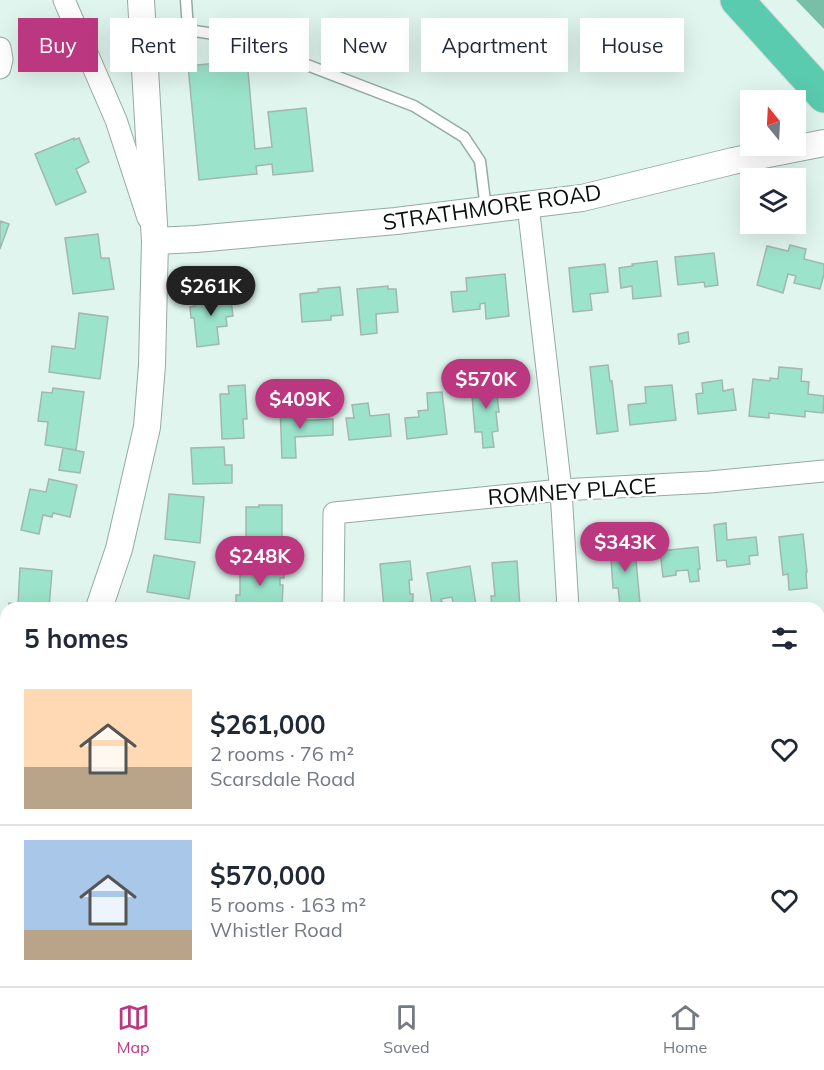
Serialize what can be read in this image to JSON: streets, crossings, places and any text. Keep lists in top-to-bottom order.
{
  "streets": {
    "street": ["STRATHMORE ROAD", "ROMNEY PLACE"]
  },
  "north": "top",
  "page": {
    "chip": [
      "Buy",
      "Rent",
      "Filters",
      "New",
      "Apartment",
      "House"
    ],
    "price": [
      "$261K",
      "$570K",
      "$409K",
      "$343K",
      "$248K"
    ],
    "heading": "5 homes",
    "list": [
      {
        "name": "$261,000",
        "note": "2 rooms · 76 m² · Scarsdale Road"
      },
      {
        "name": "$570,000",
        "note": "5 rooms · 163 m² · Whistler Road"
      }
    ],
    "tabs": ["Map", "Saved", "Home"]
  }
}
